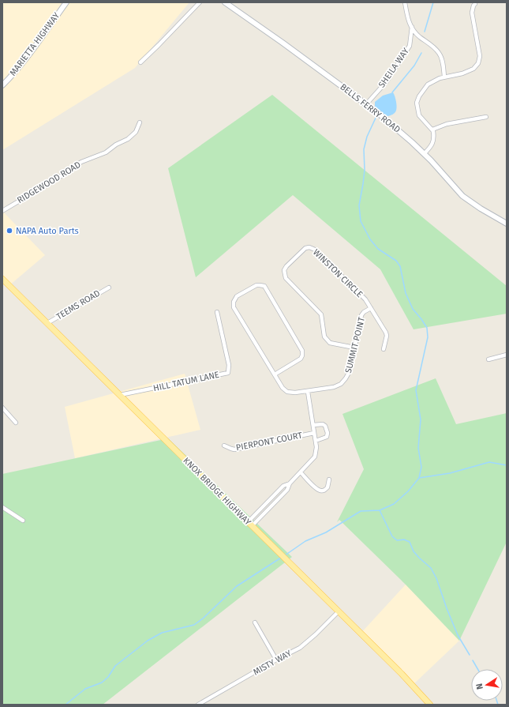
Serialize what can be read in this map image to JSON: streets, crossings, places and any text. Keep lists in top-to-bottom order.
{
  "streets": {
    "main road": ["MARIETTA HIGHWAY", "BELLS FERRY ROAD", "KNOX BRIDGE HIGHWAY"],
    "street": [
      "SHEILA WAY",
      "RIDGEWOOD ROAD",
      "WINSTON CIRCLE",
      "TEEMS ROAD",
      "SUMMIT POINT",
      "HILL TATUM LANE",
      "PIERPONT COURT",
      "MISTY WAY"
    ]
  },
  "crossings": [
    ["SHEILA WAY", "BELLS FERRY ROAD"],
    ["WINSTON CIRCLE", "SUMMIT POINT"],
    ["TEEMS ROAD", "KNOX BRIDGE HIGHWAY"],
    ["HILL TATUM LANE", "KNOX BRIDGE HIGHWAY"],
    ["KNOX BRIDGE HIGHWAY", "MISTY WAY"]
  ],
  "places": ["NAPA Auto Parts"],
  "north": "left"
}
